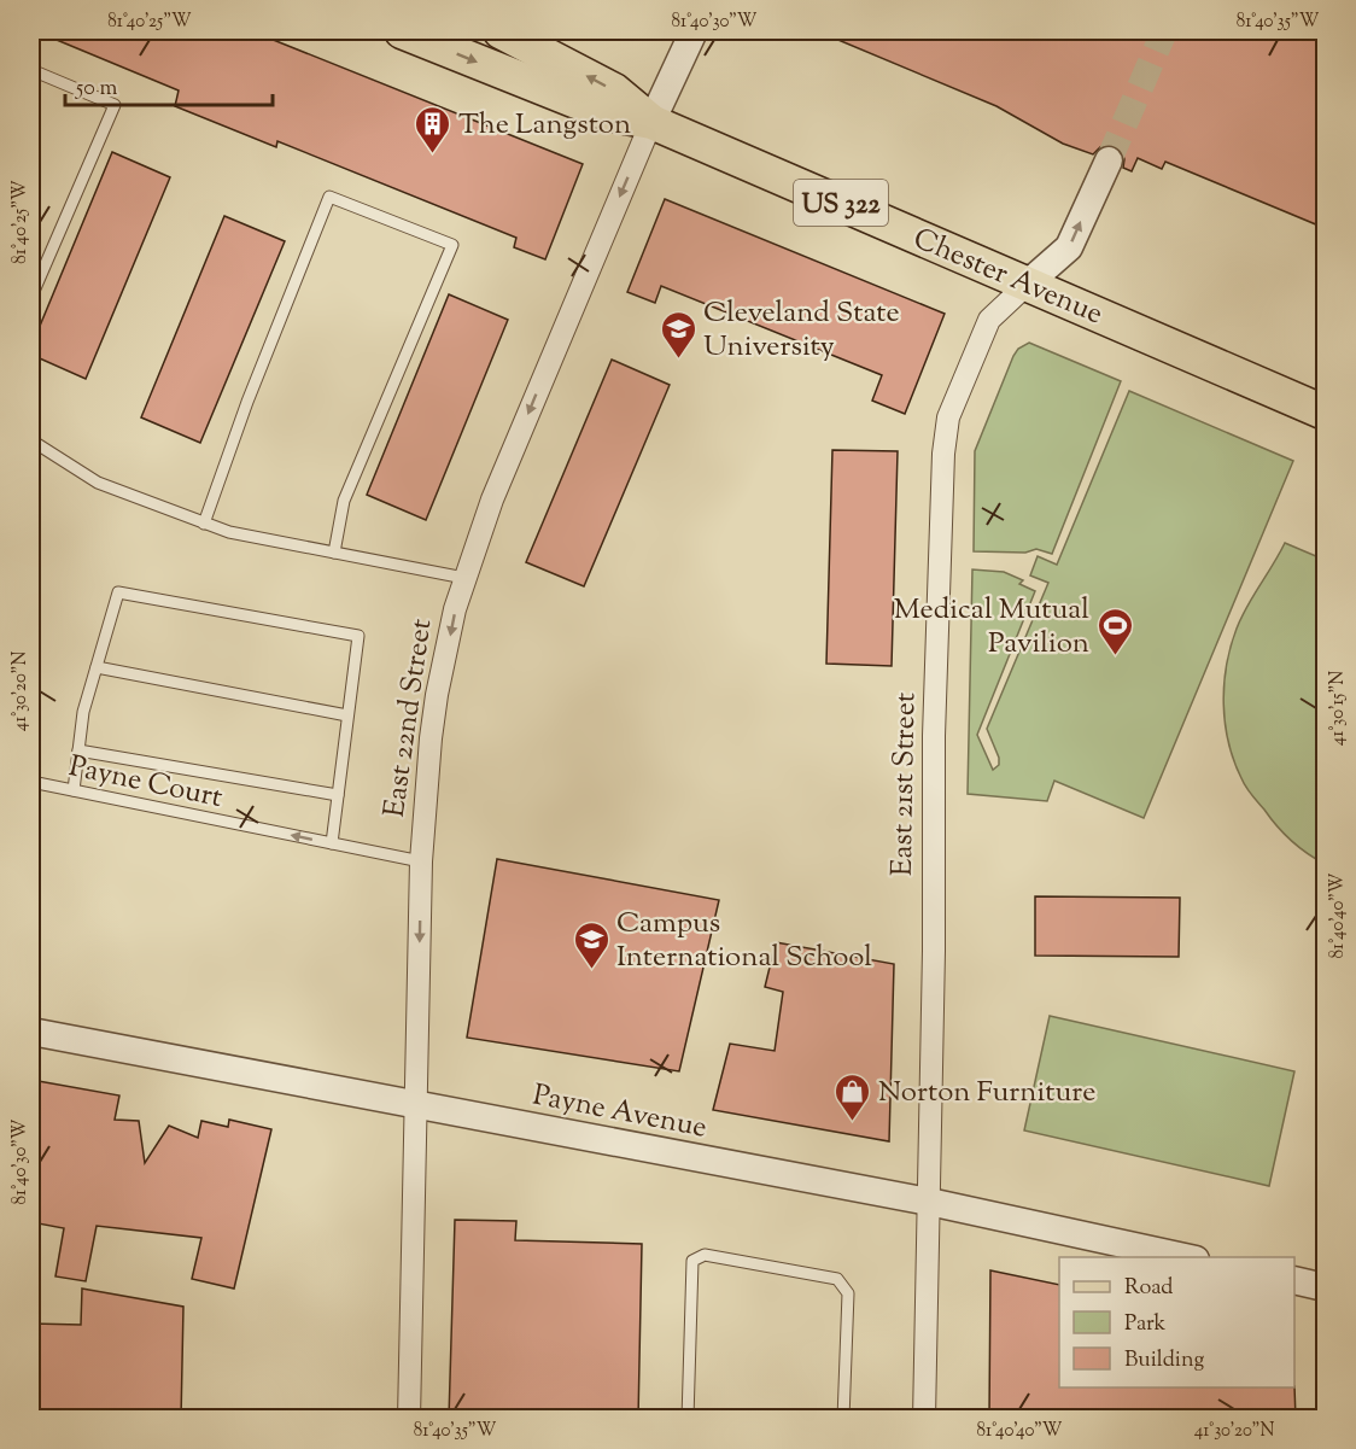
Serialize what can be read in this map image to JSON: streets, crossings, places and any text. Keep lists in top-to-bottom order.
{
  "streets": {
    "main road": ["US 322", "Chester Avenue"],
    "street": ["East 22nd Street", "East 21st Street", "Payne Avenue"],
    "lane": ["Payne Court"]
  },
  "crossings": [
    ["Chester Avenue", "East 22nd Street"],
    ["Chester Avenue", "East 21st Street"],
    ["East 22nd Street", "Payne Court"],
    ["East 22nd Street", "Payne Avenue"],
    ["East 21st Street", "Payne Avenue"]
  ],
  "one_way": ["East 22nd Street"],
  "places": {
    "building": ["The Langston"],
    "school or university": ["Cleveland State University", "Campus International School"],
    "sports": ["Medical Mutual Pavilion"],
    "shop": ["Norton Furniture"]
  },
  "legend": ["Road", "Park", "Building"],
  "scale_bar": "50 m",
  "coordinates": [
    "81°40'25\"W",
    "81°40'30\"W",
    "81°40'35\"W",
    "41°30'20\"N",
    "41°30'15\"N",
    "81°40'40\"W"
  ]
}
